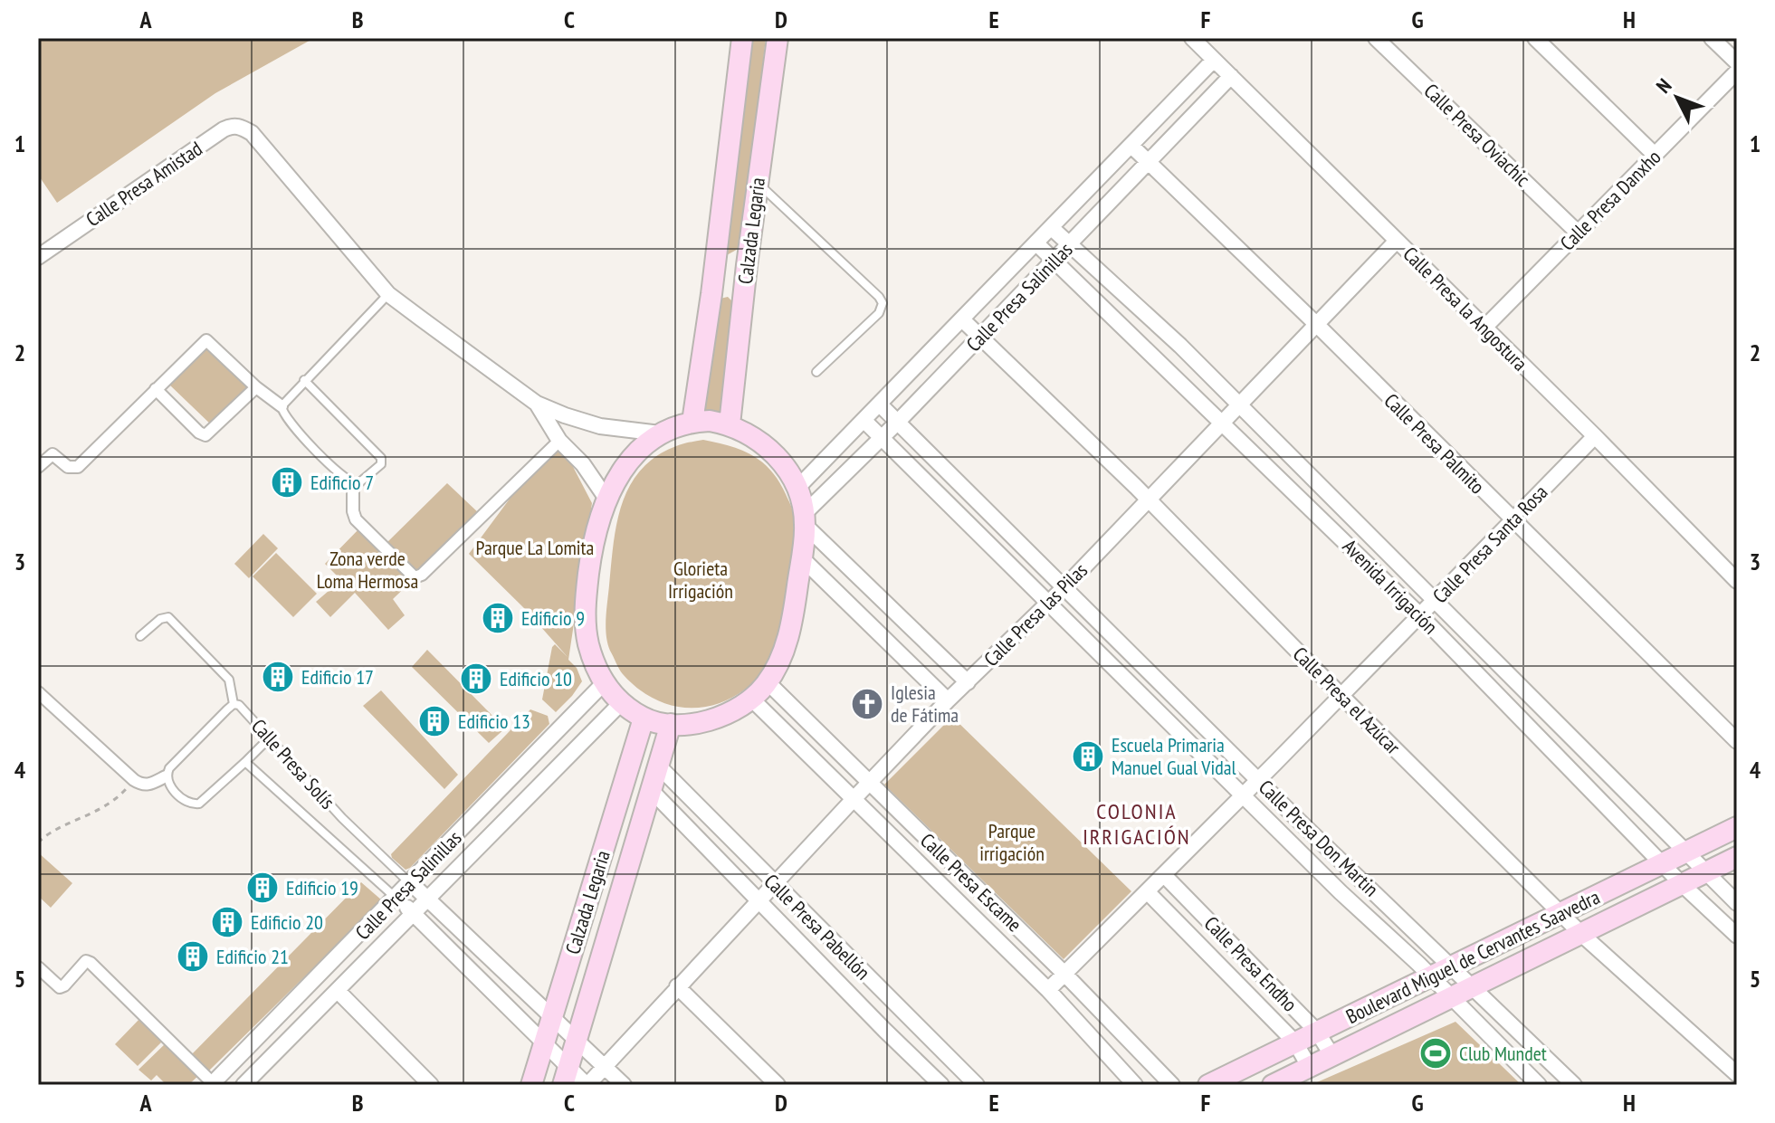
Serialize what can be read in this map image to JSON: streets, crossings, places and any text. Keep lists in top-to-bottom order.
{
  "streets": {
    "main road": ["Calzada Legaria", "Boulevard Miguel de Cervantes Saavedra"],
    "street": [
      "Calle Presa Oviachic",
      "Calle Presa Amistad",
      "Calle Presa Danxho",
      "Calle Presa Salinillas",
      "Calle Presa la Angostura",
      "Calle Presa Palmito",
      "Calle Presa Santa Rosa",
      "Avenida Irrigación",
      "Calle Presa las Pilas",
      "Calle Presa el Azúcar",
      "Calle Presa Solís",
      "Calle Presa Don Martin",
      "Calle Presa Escame",
      "Calle Presa Pabellón",
      "Calle Presa Endho"
    ]
  },
  "crossings": [
    ["Calle Presa Oviachic", "Calle Presa Danxho"],
    ["Calle Presa Danxho", "Calle Presa la Angostura"],
    ["Calzada Legaria", "Calle Presa Solís"],
    ["Calzada Legaria", "Calle Presa Pabellón"],
    ["Calle Presa Salinillas", "Calle Presa la Angostura"],
    ["Calle Presa Salinillas", "Calle Presa Palmito"],
    ["Calle Presa Salinillas", "Avenida Irrigación"],
    ["Calle Presa Salinillas", "Calle Presa el Azúcar"],
    ["Calle Presa Salinillas", "Calle Presa Solís"],
    ["Calle Presa Salinillas", "Calle Presa Don Martin"],
    ["Calle Presa la Angostura", "Calle Presa Santa Rosa"],
    ["Calle Presa la Angostura", "Calle Presa las Pilas"],
    ["Calle Presa Palmito", "Calle Presa Santa Rosa"],
    ["Calle Presa Palmito", "Calle Presa las Pilas"],
    ["Calle Presa Santa Rosa", "Avenida Irrigación"],
    ["Calle Presa Santa Rosa", "Calle Presa el Azúcar"],
    ["Calle Presa Santa Rosa", "Calle Presa Don Martin"],
    ["Calle Presa Santa Rosa", "Calle Presa Escame"],
    ["Calle Presa Santa Rosa", "Calle Presa Endho"],
    ["Avenida Irrigación", "Calle Presa las Pilas"],
    ["Avenida Irrigación", "Boulevard Miguel de Cervantes Saavedra"],
    ["Calle Presa las Pilas", "Calle Presa el Azúcar"],
    ["Calle Presa las Pilas", "Calle Presa Solís"],
    ["Calle Presa las Pilas", "Calle Presa Don Martin"],
    ["Calle Presa las Pilas", "Calle Presa Escame"],
    ["Calle Presa las Pilas", "Calle Presa Pabellón"],
    ["Calle Presa el Azúcar", "Boulevard Miguel de Cervantes Saavedra"],
    ["Calle Presa Don Martin", "Boulevard Miguel de Cervantes Saavedra"],
    ["Boulevard Miguel de Cervantes Saavedra", "Calle Presa Endho"]
  ],
  "districts": ["COLONIA IRRIGACIÓN"],
  "parks": [
    "Parque La Lomita",
    "Zona verde Loma Hermosa",
    "Glorieta Irrigación",
    "Parque irrigación"
  ],
  "places": {
    "building": [
      "Edificio 7",
      "Edificio 9",
      "Edificio 17",
      "Edificio 10",
      "Edificio 13",
      "Escuela Primaria Manuel Gual Vidal",
      "Edificio 19",
      "Edificio 20",
      "Edificio 21"
    ],
    "church": ["Iglesia de Fátima"],
    "sports": ["Club Mundet"]
  },
  "north": "top left",
  "grid": {
    "columns": [
      "A",
      "B",
      "C",
      "D",
      "E",
      "F",
      "G",
      "H"
    ],
    "rows": [
      "1",
      "2",
      "3",
      "4",
      "5"
    ]
  }
}
